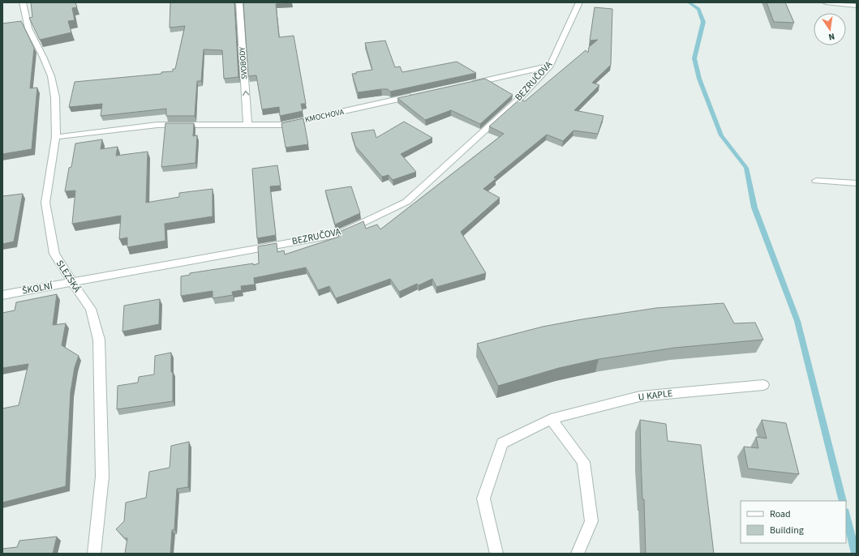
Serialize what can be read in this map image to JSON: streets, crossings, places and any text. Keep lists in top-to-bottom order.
{
  "streets": {
    "street": [
      "SVOBODY",
      "BEZRUČOVA",
      "KMOCHOVA",
      "SLEZSKÁ",
      "ŠKOLNÍ",
      "U KAPLE"
    ]
  },
  "crossings": [
    ["SVOBODY", "KMOCHOVA"],
    ["BEZRUČOVA", "SLEZSKÁ"],
    ["BEZRUČOVA", "ŠKOLNÍ"],
    ["KMOCHOVA", "SLEZSKÁ"],
    ["SLEZSKÁ", "ŠKOLNÍ"]
  ],
  "one_way": ["SVOBODY"],
  "legend": ["Road", "Building"],
  "north": "bottom"
}
